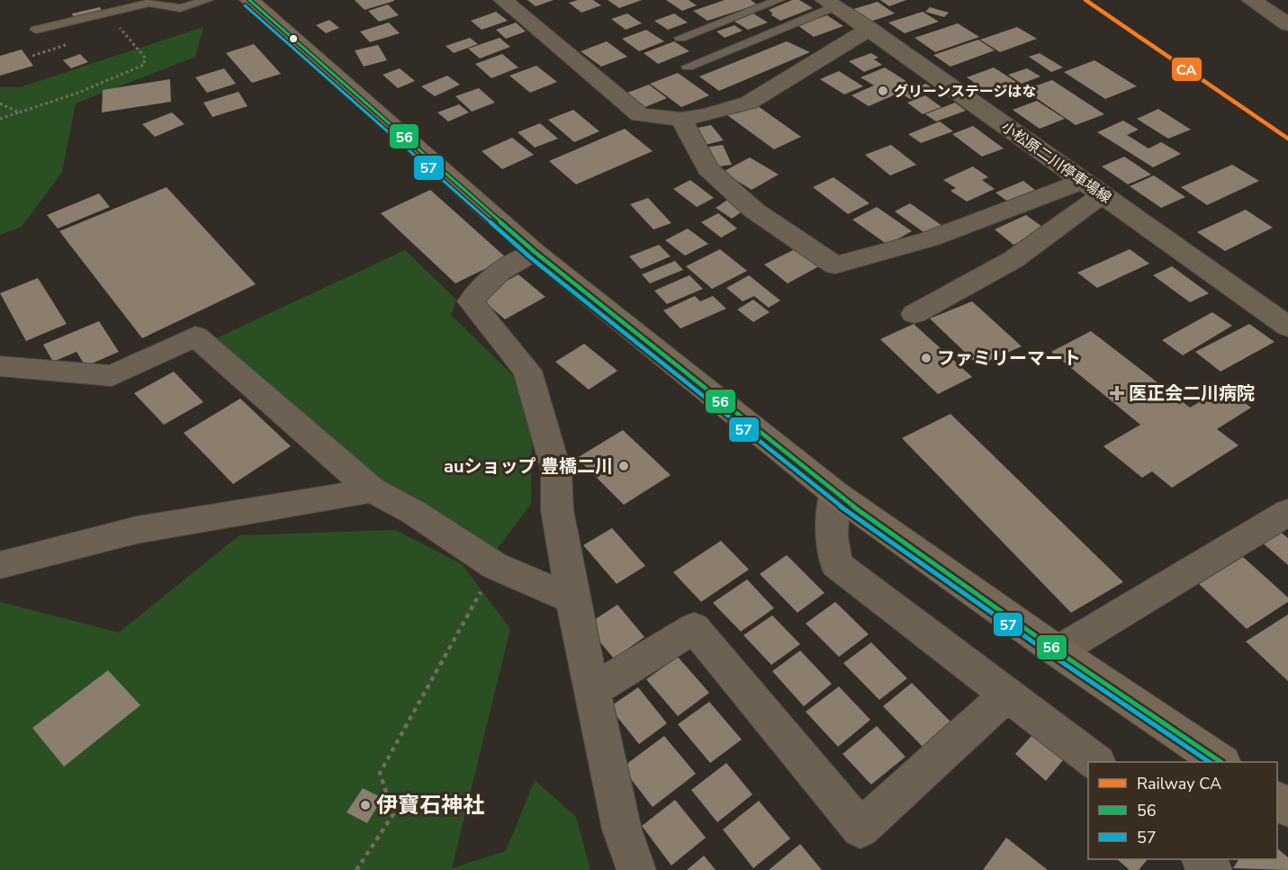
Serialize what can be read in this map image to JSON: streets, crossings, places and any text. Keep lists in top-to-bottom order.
{
  "streets": {
    "main road": ["小松原二川停車場線"]
  },
  "places": {
    "other": [
      "グリーンステージはな",
      "ファミリーマート",
      "auショップ 豊橋二川",
      "伊寶石神社"
    ],
    "health": ["医正会二川病院"]
  },
  "lines": ["rail line CA", "transit line 56", "transit line 57"],
  "legend": ["Railway CA", "56", "57"]
}
